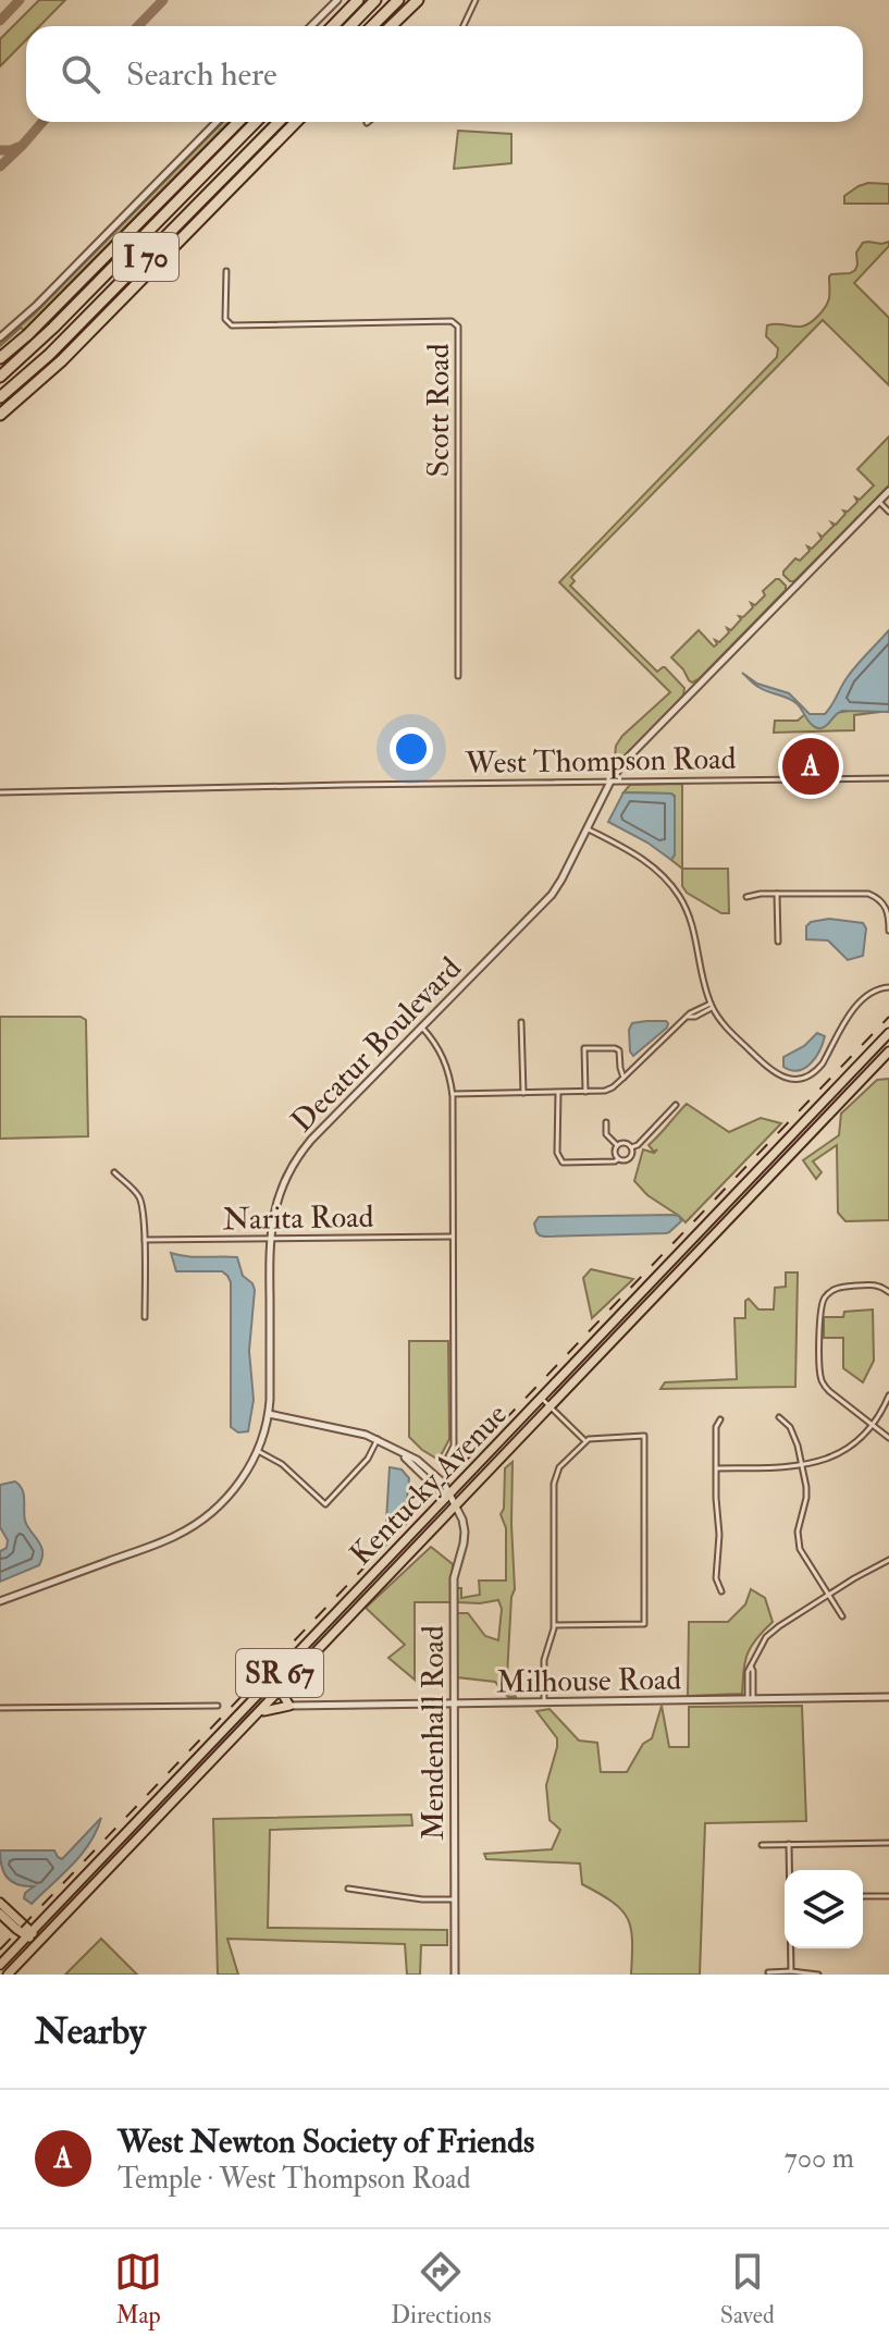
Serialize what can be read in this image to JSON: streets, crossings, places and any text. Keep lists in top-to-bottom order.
{
  "streets": {
    "highway": ["I 70"],
    "main road": ["Kentucky Avenue", "SR 67"],
    "street": [
      "Scott Road",
      "West Thompson Road",
      "Decatur Boulevard",
      "Narita Road",
      "Milhouse Road",
      "Mendenhall Road"
    ]
  },
  "crossings": [
    ["West Thompson Road", "Decatur Boulevard"],
    ["Decatur Boulevard", "Narita Road"],
    ["Kentucky Avenue", "Mendenhall Road"],
    ["Milhouse Road", "Mendenhall Road"]
  ],
  "page": {
    "search": "Search here",
    "pins": "A",
    "heading": "Nearby",
    "list": [
      {
        "mark": "A",
        "name": "West Newton Society of Friends",
        "note": "Temple · West Thompson Road",
        "value": "700 m"
      }
    ],
    "nav": ["Map", "Directions", "Saved"]
  }
}
